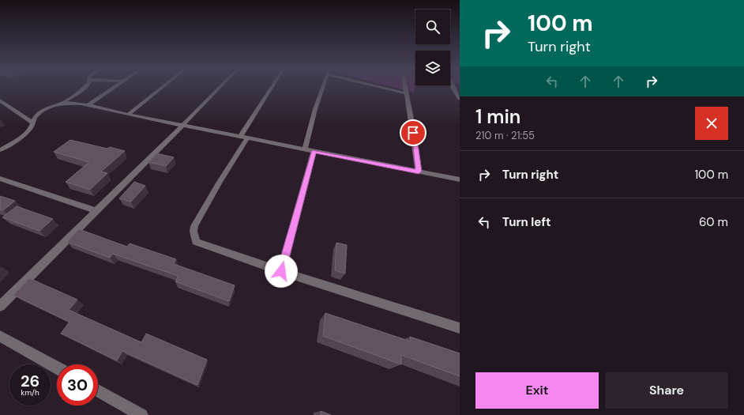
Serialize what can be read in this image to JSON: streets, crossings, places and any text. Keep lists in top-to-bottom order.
{
  "page": {
    "turn": ["100 m", "Turn right"],
    "heading": ["1 min", "210 m · 21:55"],
    "list": [
      {
        "name": "Turn right",
        "value": "100 m"
      },
      {
        "name": "Turn left",
        "value": "60 m"
      }
    ],
    "speed": "26 km/h",
    "limit": "30",
    "buttons": ["Exit", "Share"]
  }
}
